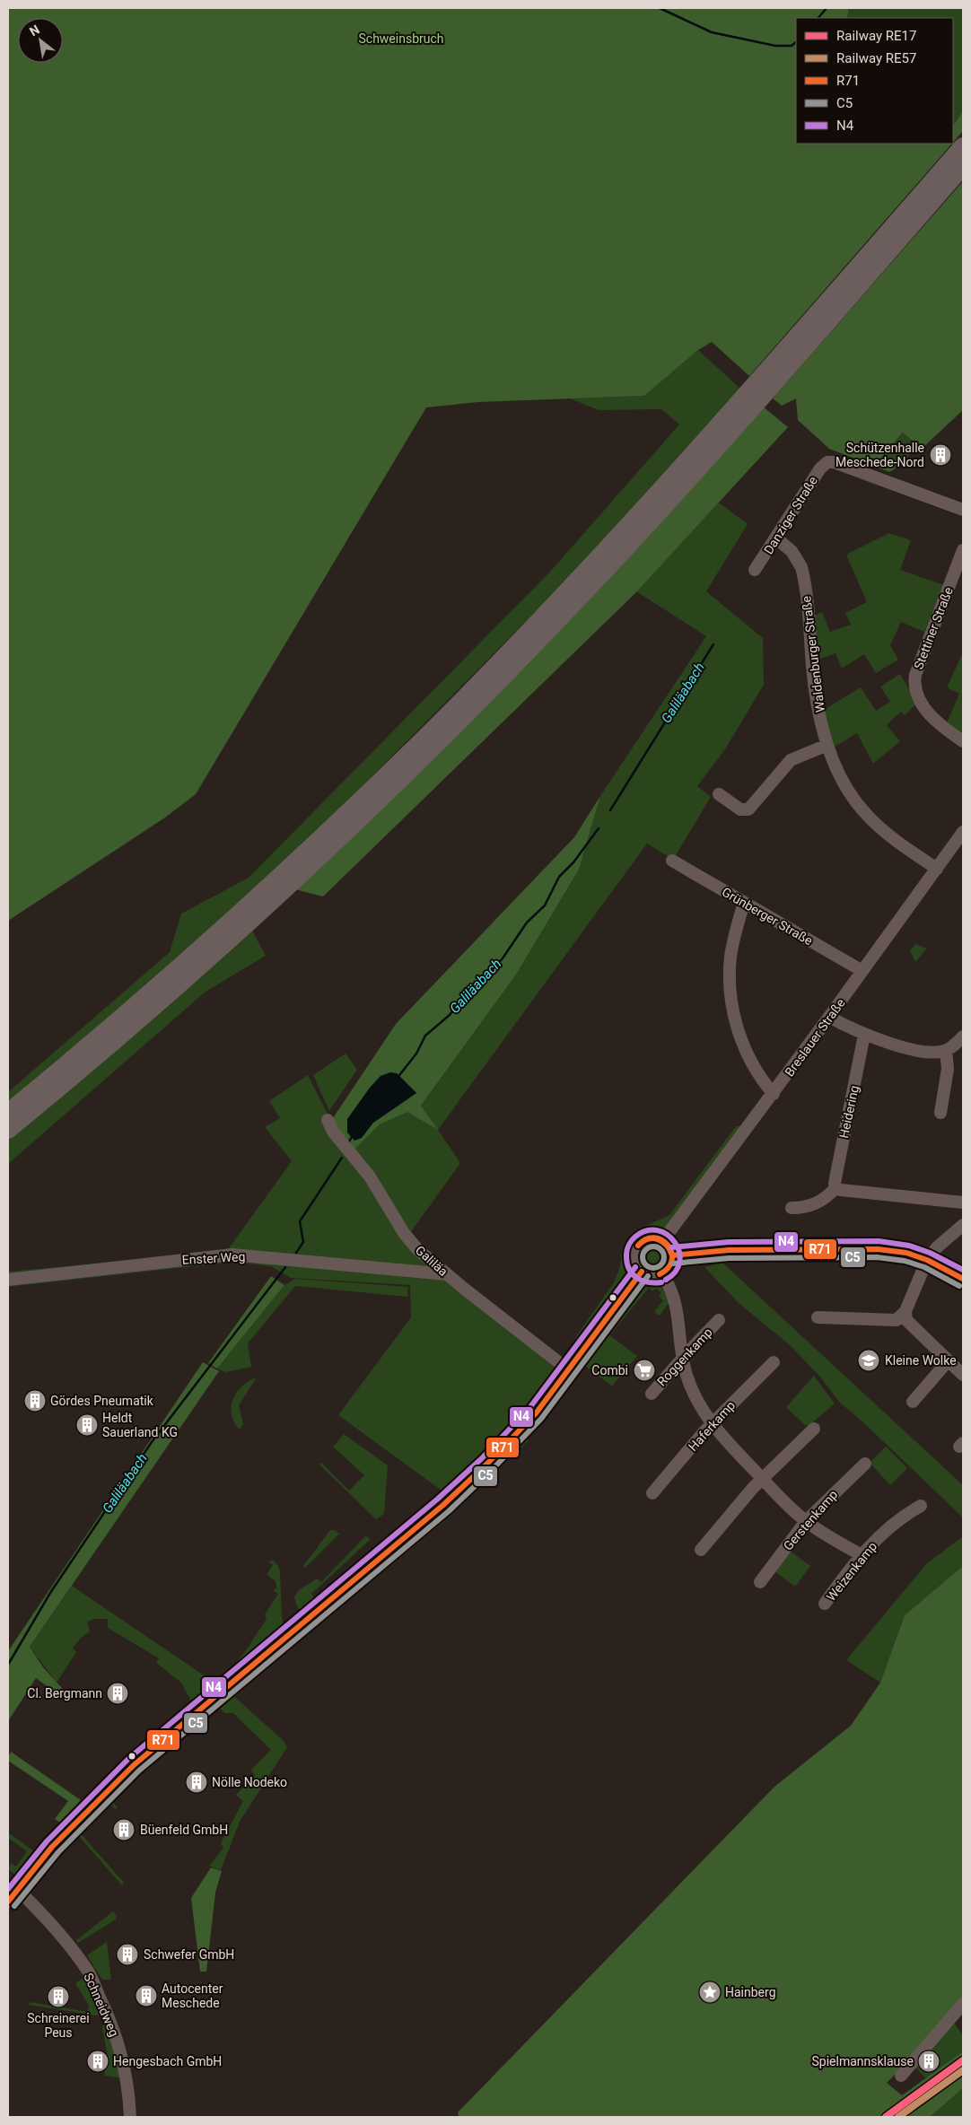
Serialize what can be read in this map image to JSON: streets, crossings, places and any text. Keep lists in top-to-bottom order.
{
  "streets": {
    "street": [
      "Danziger Straße",
      "Stettiner Straße",
      "Waldenburger Straße",
      "Grünberger Straße",
      "Breslauer Straße",
      "Heidering",
      "Enster Weg",
      "Galiläa",
      "Roggenkamp",
      "Haferkamp",
      "Gerstenkamp",
      "Weizenkamp",
      "Schneidweg"
    ]
  },
  "crossings": [
    ["Danziger Straße", "Waldenburger Straße"],
    ["Waldenburger Straße", "Breslauer Straße"],
    ["Grünberger Straße", "Breslauer Straße"],
    ["Enster Weg", "Galiläa"]
  ],
  "water": ["Galiläabach"],
  "parks": ["Schweinsbruch"],
  "places": {
    "building": [
      "Schützenhalle Meschede-Nord",
      "Gördes Pneumatik",
      "Heldt Sauerland KG",
      "Cl. Bergmann",
      "Nölle Nodeko",
      "Büenfeld GmbH",
      "Schwefer GmbH",
      "Autocenter Meschede",
      "Schreinerei Peus",
      "Hengesbach GmbH",
      "Spielmannsklause"
    ],
    "school or university": ["Kleine Wolke"],
    "supermarket": ["Combi"],
    "place": ["Hainberg"]
  },
  "lines": [
    "transit line N4",
    "transit line R71",
    "transit line C5",
    "rail line RE17",
    "rail line RE57"
  ],
  "legend": [
    "Railway RE17",
    "Railway RE57",
    "R71",
    "C5",
    "N4"
  ],
  "north": "top left"
}
